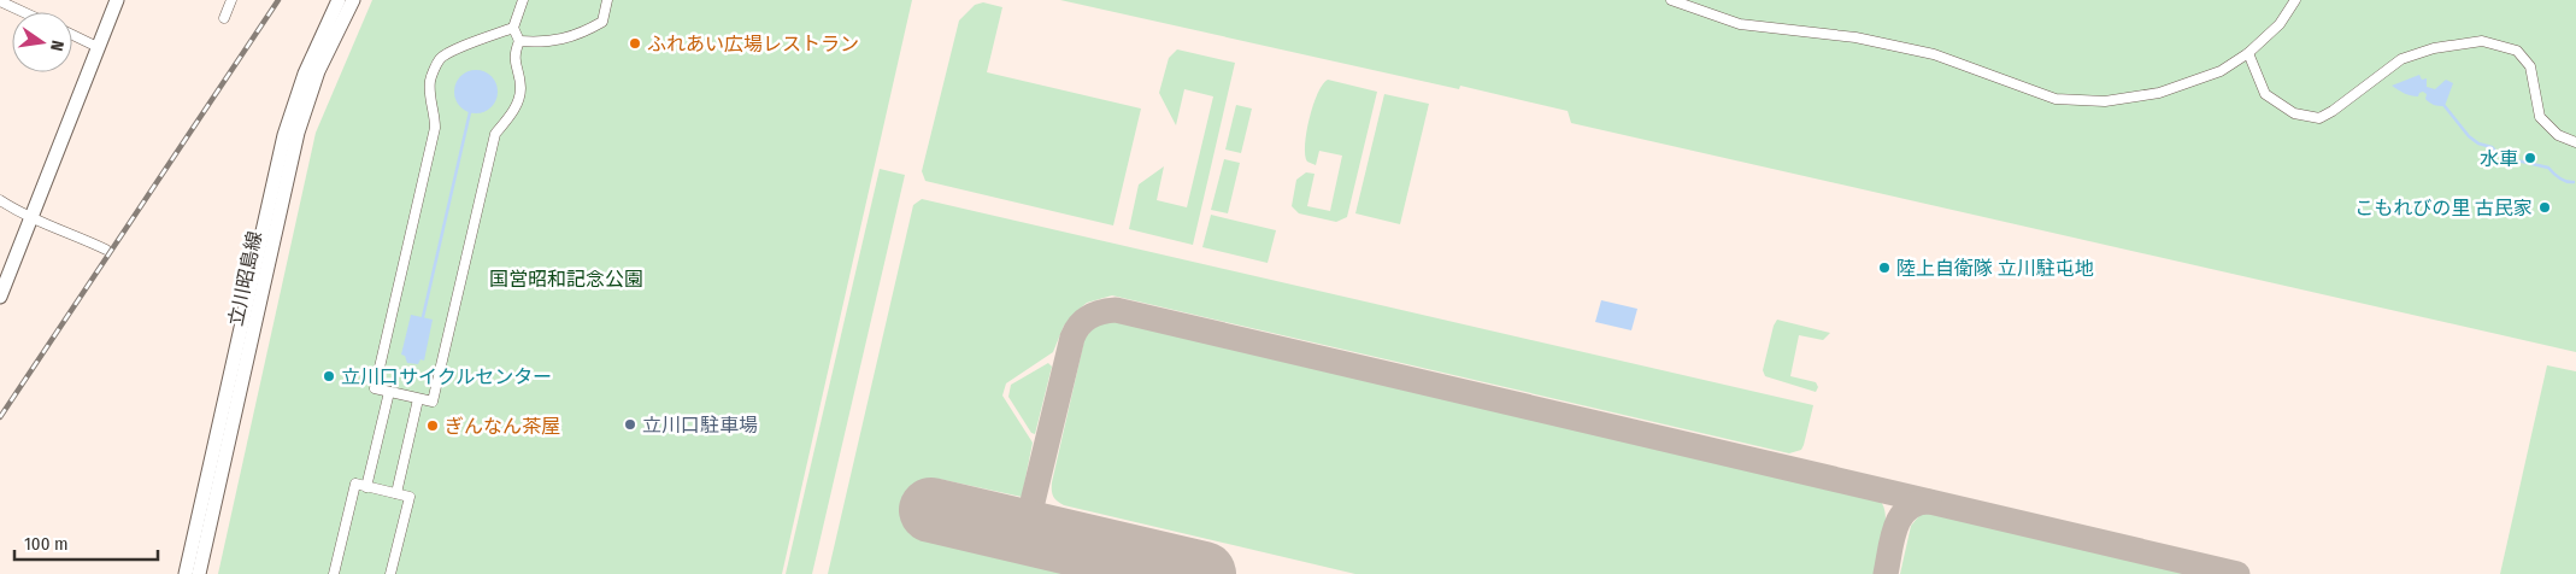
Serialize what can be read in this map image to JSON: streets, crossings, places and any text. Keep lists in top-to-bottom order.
{
  "streets": {
    "main road": ["立川昭島線"]
  },
  "parks": ["国営昭和記念公園"],
  "places": [
    "ふれあい広場レストラン",
    "水車",
    "こもれびの里 古民家",
    "陸上自衛隊 立川駐屯地",
    "立川口サイクルセンター",
    "立川口駐車場",
    "ぎんなん茶屋"
  ],
  "scale_bar": "100 m",
  "north": "right"
}
